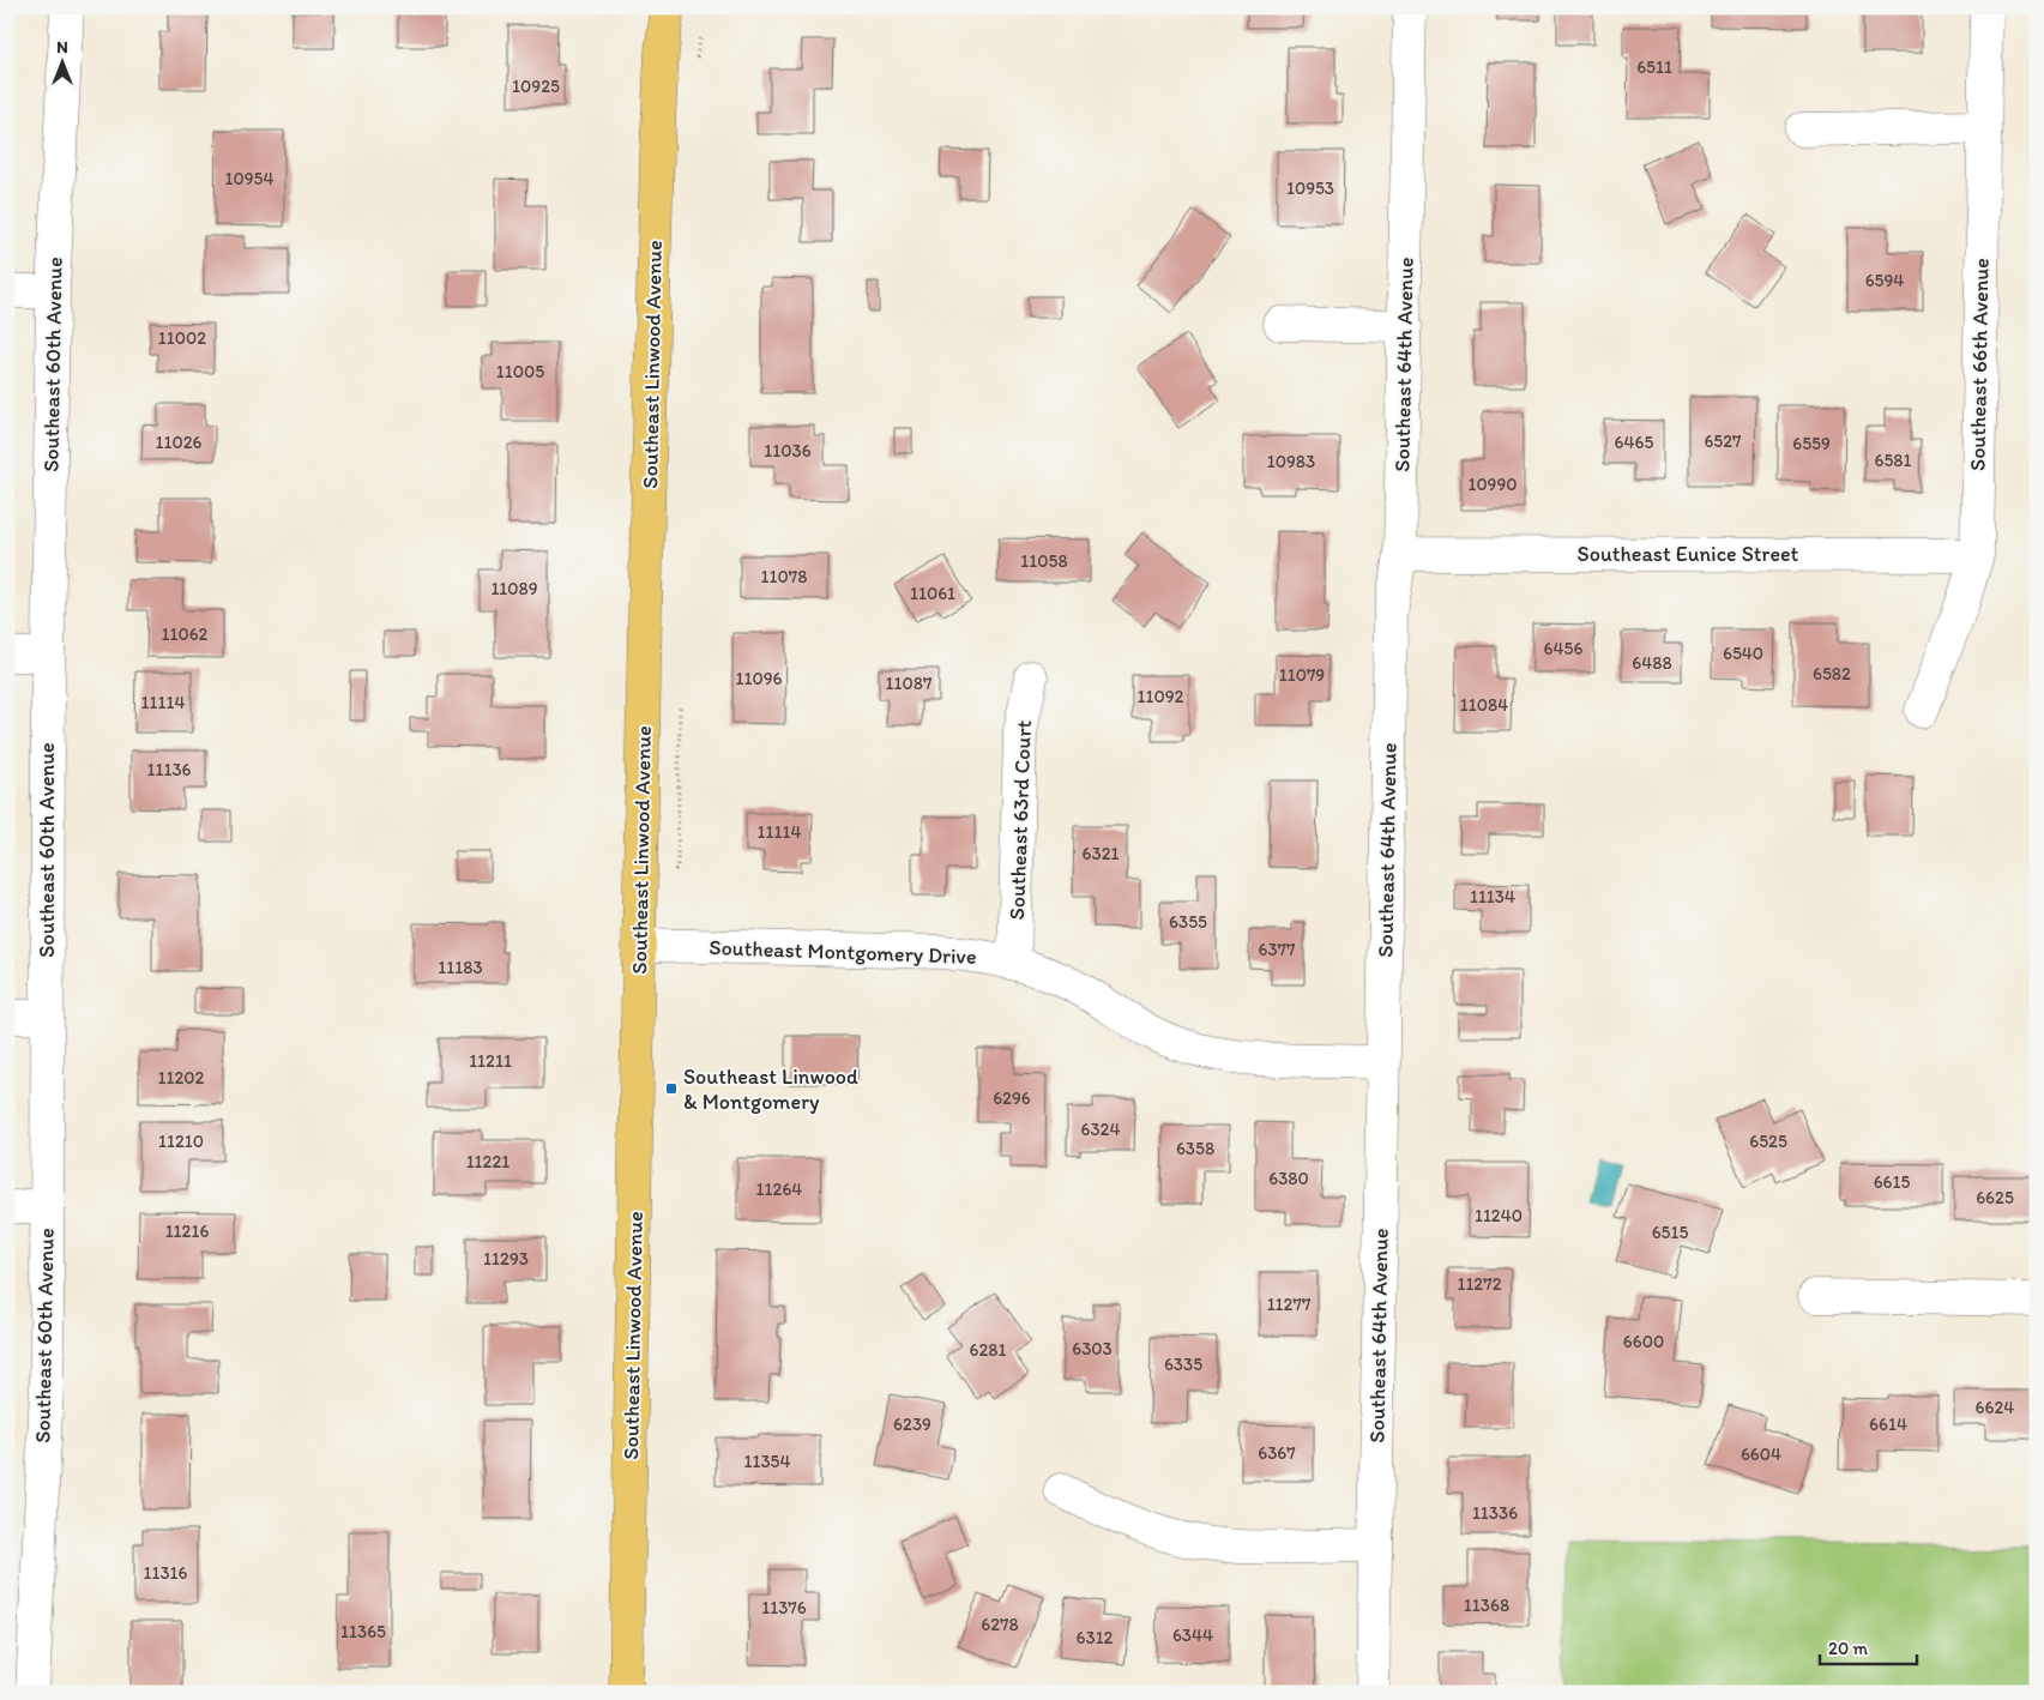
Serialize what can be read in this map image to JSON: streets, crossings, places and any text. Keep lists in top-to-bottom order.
{
  "streets": {
    "main road": ["Southeast Linwood Avenue"],
    "street": [
      "Southeast 60th Avenue",
      "Southeast 64th Avenue",
      "Southeast 66th Avenue",
      "Southeast Eunice Street",
      "Southeast 63rd Court",
      "Southeast Montgomery Drive"
    ]
  },
  "crossings": [
    ["Southeast Linwood Avenue", "Southeast Montgomery Drive"],
    ["Southeast 64th Avenue", "Southeast Eunice Street"],
    ["Southeast 64th Avenue", "Southeast Montgomery Drive"],
    ["Southeast 66th Avenue", "Southeast Eunice Street"],
    ["Southeast 63rd Court", "Southeast Montgomery Drive"]
  ],
  "places": {
    "transit": ["Southeast Linwood & Montgomery"]
  },
  "house_numbers": [
    "6511",
    "10925",
    "10954",
    "10953",
    "6594",
    "11002",
    "11005",
    "6527",
    "11026",
    "6465",
    "6559",
    "11036",
    "6581",
    "10983",
    "10990",
    "11058",
    "11078",
    "11089",
    "11061",
    "11062",
    "6456",
    "6540",
    "6488",
    "6582",
    "11079",
    "11096",
    "11087",
    "11092",
    "11114",
    "11084",
    "11136",
    "11114",
    "6321",
    "11134",
    "6355",
    "6377",
    "11183",
    "11211",
    "11202",
    "6296",
    "6324",
    "11210",
    "6525",
    "6358",
    "11221",
    "6380",
    "6615",
    "11264",
    "6625",
    "11240",
    "11216",
    "6515",
    "11293",
    "11272",
    "11277",
    "6600",
    "6303",
    "6281",
    "6335",
    "6624",
    "6239",
    "6614",
    "6367",
    "6604",
    "11354",
    "11336",
    "11316",
    "11368",
    "11376",
    "6278",
    "11365",
    "6344",
    "6312"
  ],
  "scale_bar": "20 m",
  "north": "top"
}
